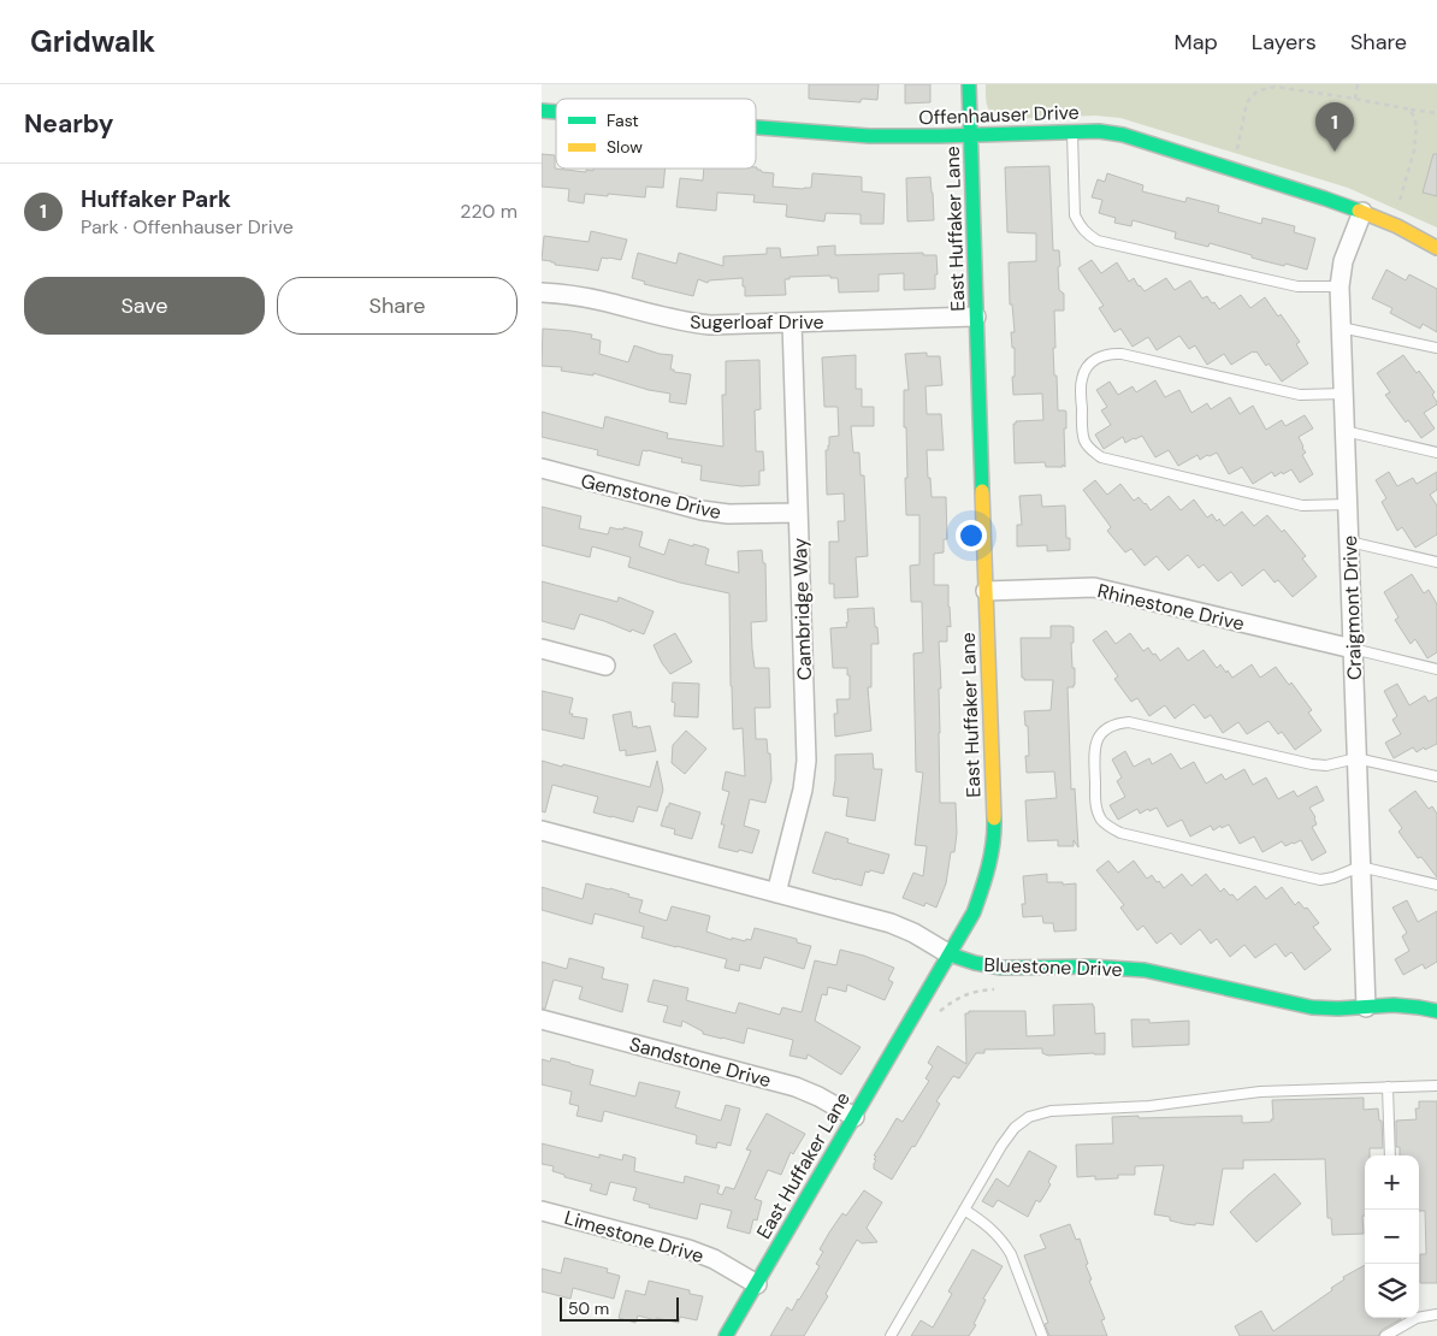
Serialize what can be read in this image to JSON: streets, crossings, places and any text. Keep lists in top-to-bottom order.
{
  "streets": {
    "street": [
      "Offenhauser Drive",
      "East Huffaker Lane",
      "Sugerloaf Drive",
      "Gemstone Drive",
      "Rhinestone Drive",
      "Craigmont Drive",
      "Cambridge Way",
      "Bluestone Drive",
      "Sandstone Drive",
      "Limestone Drive"
    ]
  },
  "crossings": [
    ["Offenhauser Drive", "East Huffaker Lane"],
    ["Offenhauser Drive", "Craigmont Drive"],
    ["East Huffaker Lane", "Sugerloaf Drive"],
    ["East Huffaker Lane", "Rhinestone Drive"],
    ["East Huffaker Lane", "Bluestone Drive"],
    ["East Huffaker Lane", "Sandstone Drive"],
    ["East Huffaker Lane", "Limestone Drive"],
    ["Sugerloaf Drive", "Cambridge Way"],
    ["Gemstone Drive", "Cambridge Way"],
    ["Rhinestone Drive", "Craigmont Drive"],
    ["Craigmont Drive", "Bluestone Drive"],
    ["Cambridge Way", "Bluestone Drive"]
  ],
  "legend": ["Fast", "Slow"],
  "scale_bar": "50 m",
  "page": {
    "header": "Gridwalk",
    "nav": ["Map", "Layers", "Share"],
    "heading": "Nearby",
    "pins": "1",
    "list": [
      {
        "mark": "1",
        "name": "Huffaker Park",
        "note": "Park · Offenhauser Drive",
        "value": "220 m"
      }
    ],
    "buttons": ["Save", "Share"],
    "map_buttons": ["+", "−"],
    "scale": "50 m"
  }
}
